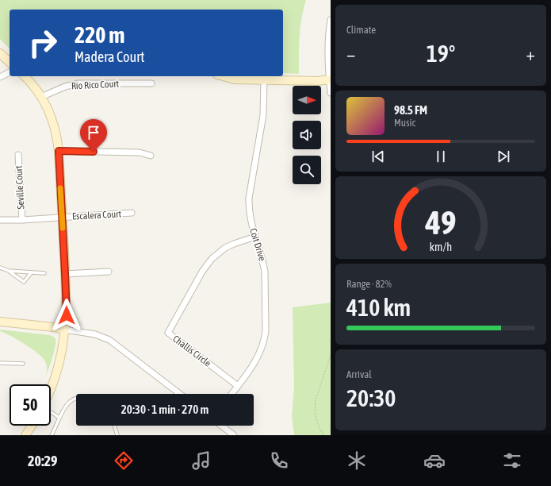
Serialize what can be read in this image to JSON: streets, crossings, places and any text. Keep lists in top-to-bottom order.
{
  "streets": {
    "street": [
      "Rio Rico Court",
      "Seville Court",
      "Escalera Court",
      "Coit Drive",
      "Challis Circle"
    ]
  },
  "crossings": [
    ["Seville Court", "Escalera Court"],
    ["Coit Drive", "Challis Circle"]
  ],
  "north": "right",
  "page": {
    "tile": [
      "Climate",
      ["Range · 82%", "410 km"],
      ["Arrival", "20:30"]
    ],
    "turn": ["220 m", "Madera Court"],
    "heat": ["−", "19°", "+"],
    "song": ["98.5 FM", "Music"],
    "limit": "50",
    "trip": "20:30 · 1 min · 270 m",
    "tabs": "20:29",
    "gauge": ["49", "km/h"]
  }
}
